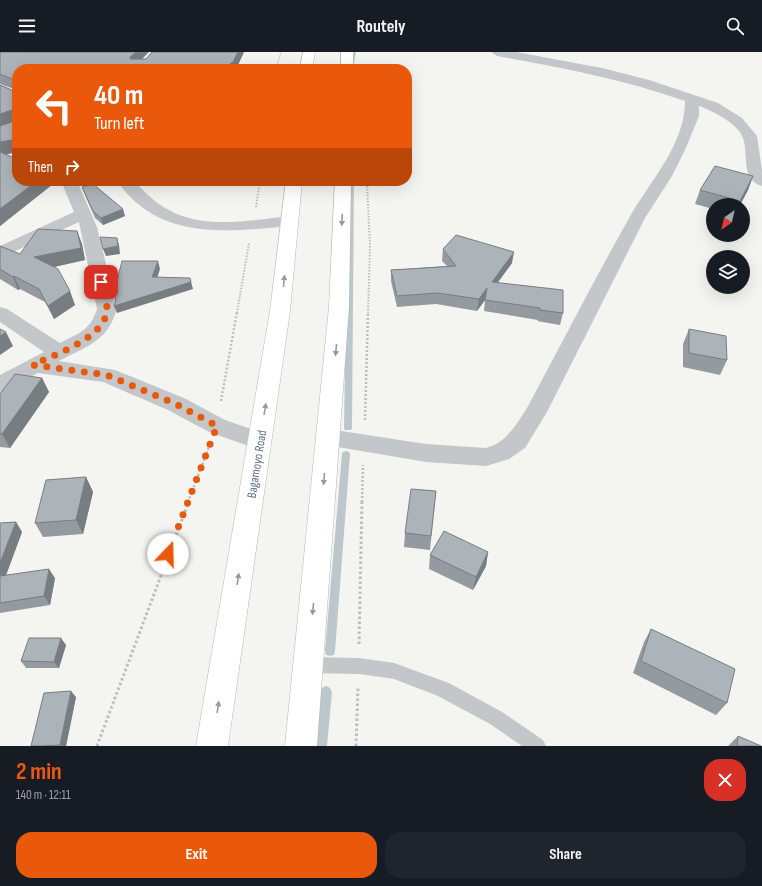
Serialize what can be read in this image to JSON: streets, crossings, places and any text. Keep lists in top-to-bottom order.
{
  "streets": {
    "highway": ["Bagamoyo Road"]
  },
  "north": "bottom left",
  "page": {
    "header": "Routely",
    "turn": ["40 m", "Turn left"],
    "then": "Then",
    "heading": ["2 min", "140 m · 12:11"],
    "buttons": ["Exit", "Share"]
  }
}
